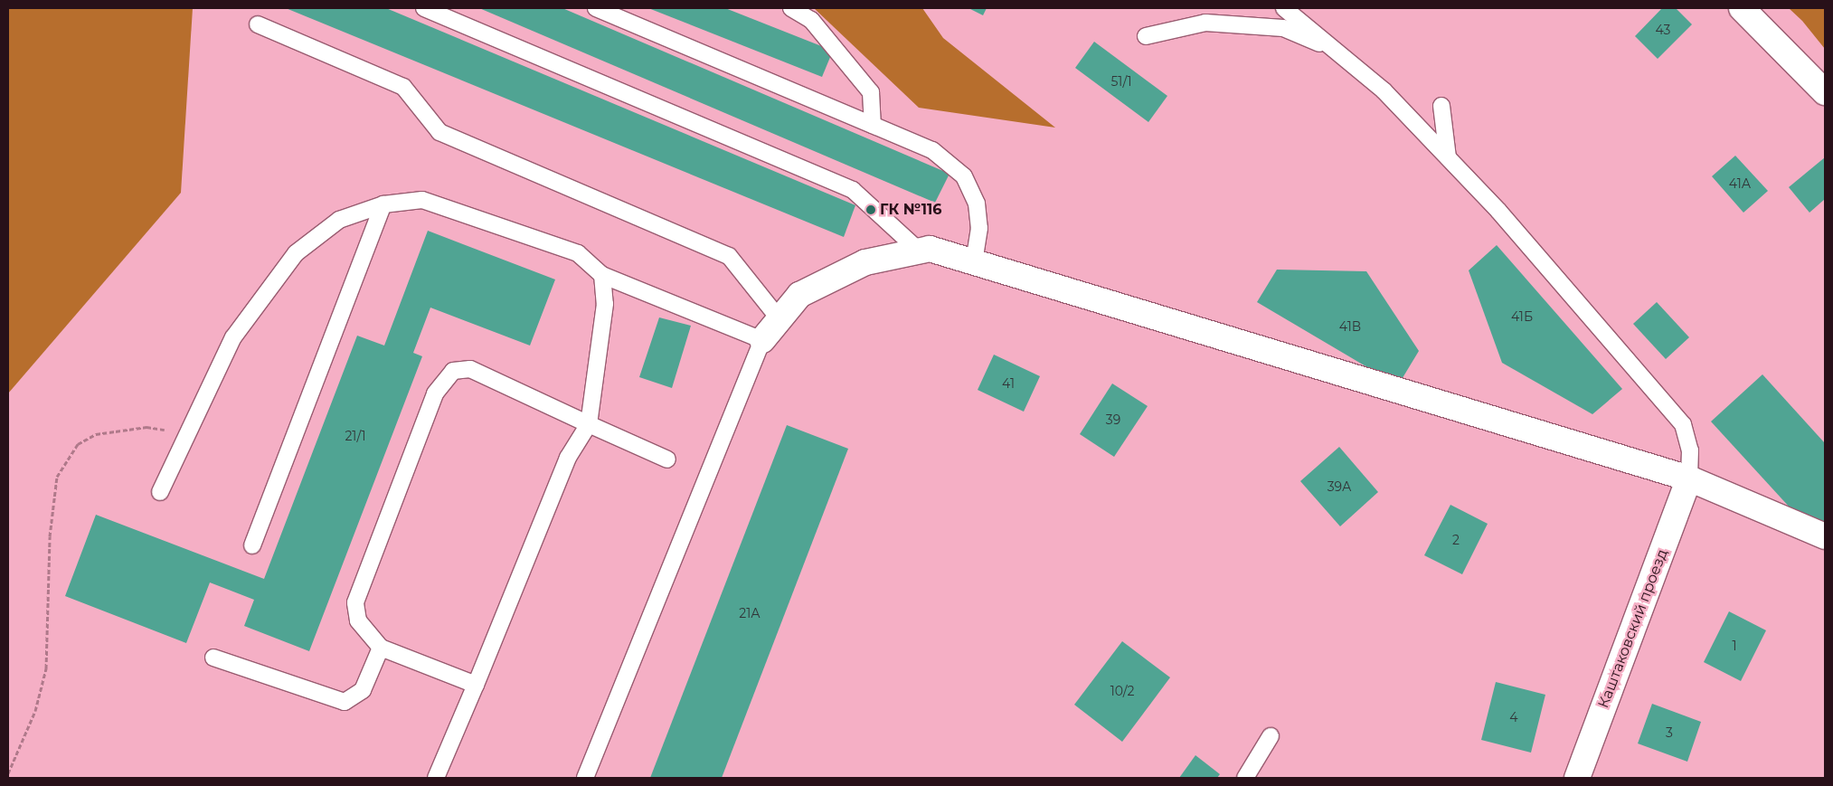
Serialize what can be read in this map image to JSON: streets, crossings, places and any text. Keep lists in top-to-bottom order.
{
  "streets": {
    "street": ["Каштаковский проезд"]
  },
  "places": ["ГК №116"],
  "house_numbers": [
    "43",
    "51/1",
    "41А",
    "41Б",
    "41В",
    "41",
    "39",
    "21/1",
    "39А",
    "2",
    "21А",
    "1",
    "10/2",
    "4",
    "3"
  ]
}
